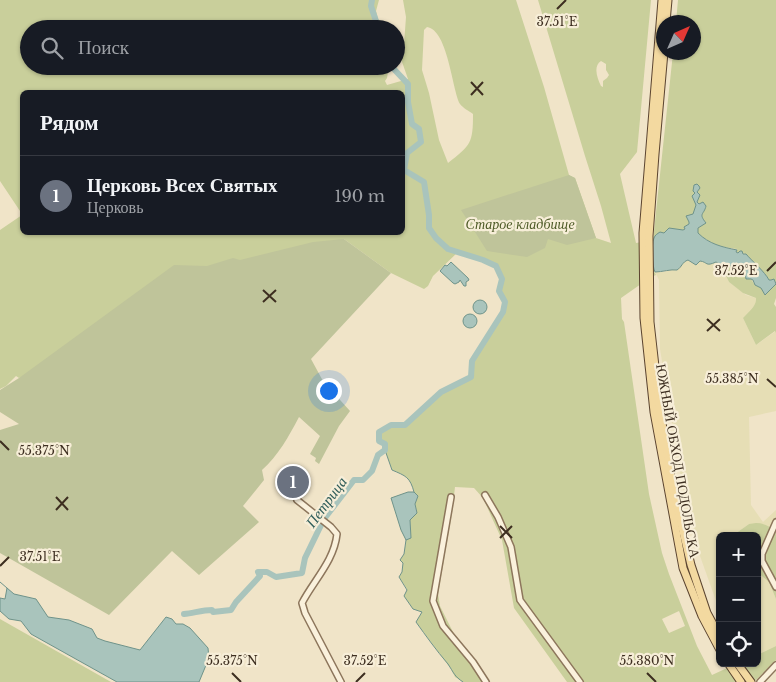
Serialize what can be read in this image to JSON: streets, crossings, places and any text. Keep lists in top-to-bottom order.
{
  "streets": {
    "main road": ["ЮЖНЫЙ ОБХОД ПОДОЛЬСКА"]
  },
  "water": ["Петрица"],
  "parks": ["Старое кладбище"],
  "north": "top right",
  "page": {
    "search": "Поиск",
    "heading": "Рядом",
    "list": [
      {
        "mark": "1",
        "name": "Церковь Всех Святых",
        "note": "Церковь",
        "value": "190 m"
      }
    ],
    "pins": "1",
    "map_buttons": ["+", "−"]
  },
  "coordinates": [
    "37.51°E",
    "37.52°E",
    "55.385°N",
    "55.375°N",
    "55.380°N"
  ]
}
